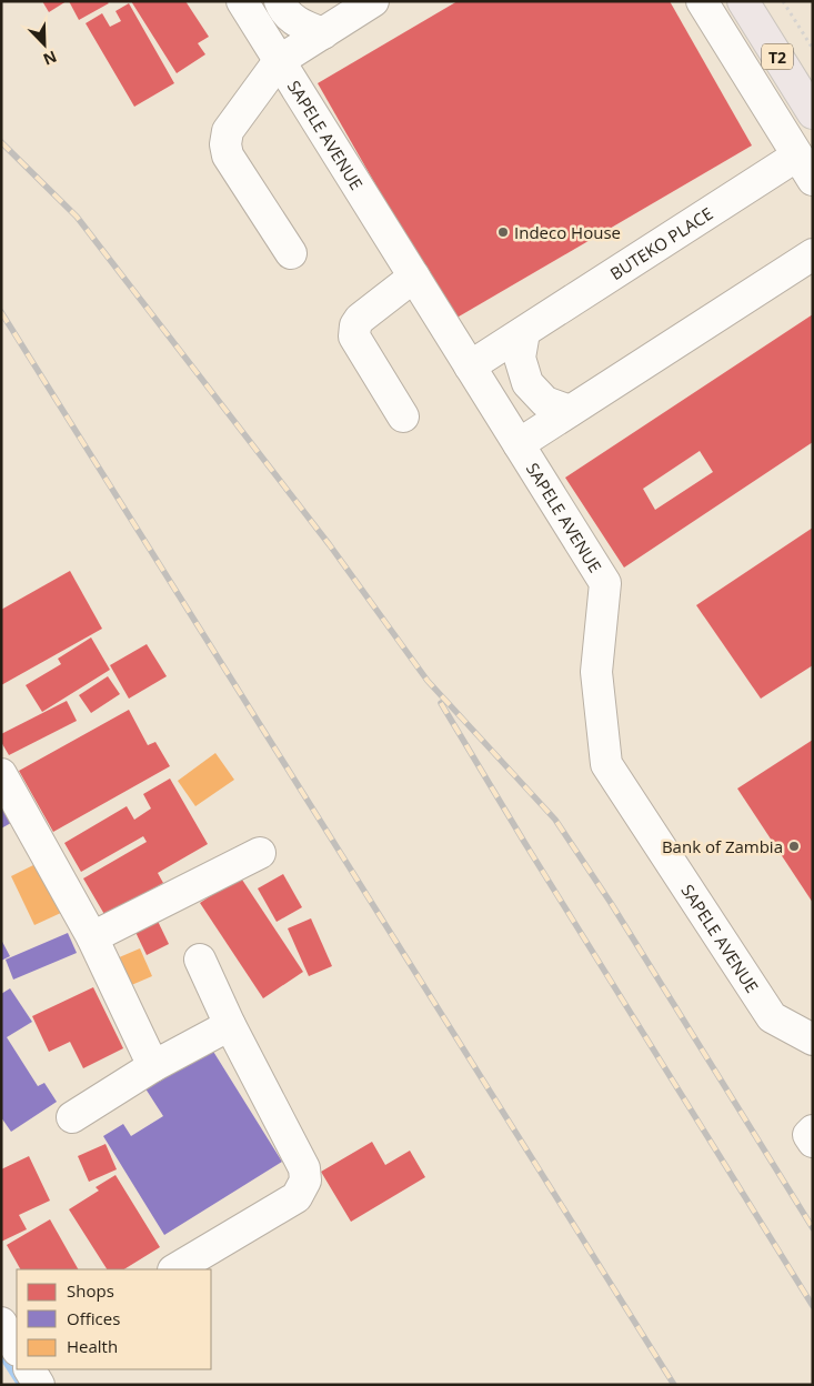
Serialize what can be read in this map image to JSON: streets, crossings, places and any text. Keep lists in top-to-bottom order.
{
  "streets": {
    "main road": ["T2"],
    "street": ["SAPELE AVENUE", "BUTEKO PLACE"]
  },
  "crossings": [
    ["SAPELE AVENUE", "BUTEKO PLACE"]
  ],
  "places": ["Indeco House", "Bank of Zambia"],
  "legend": ["Shops", "Offices", "Health"],
  "north": "bottom right"
}
